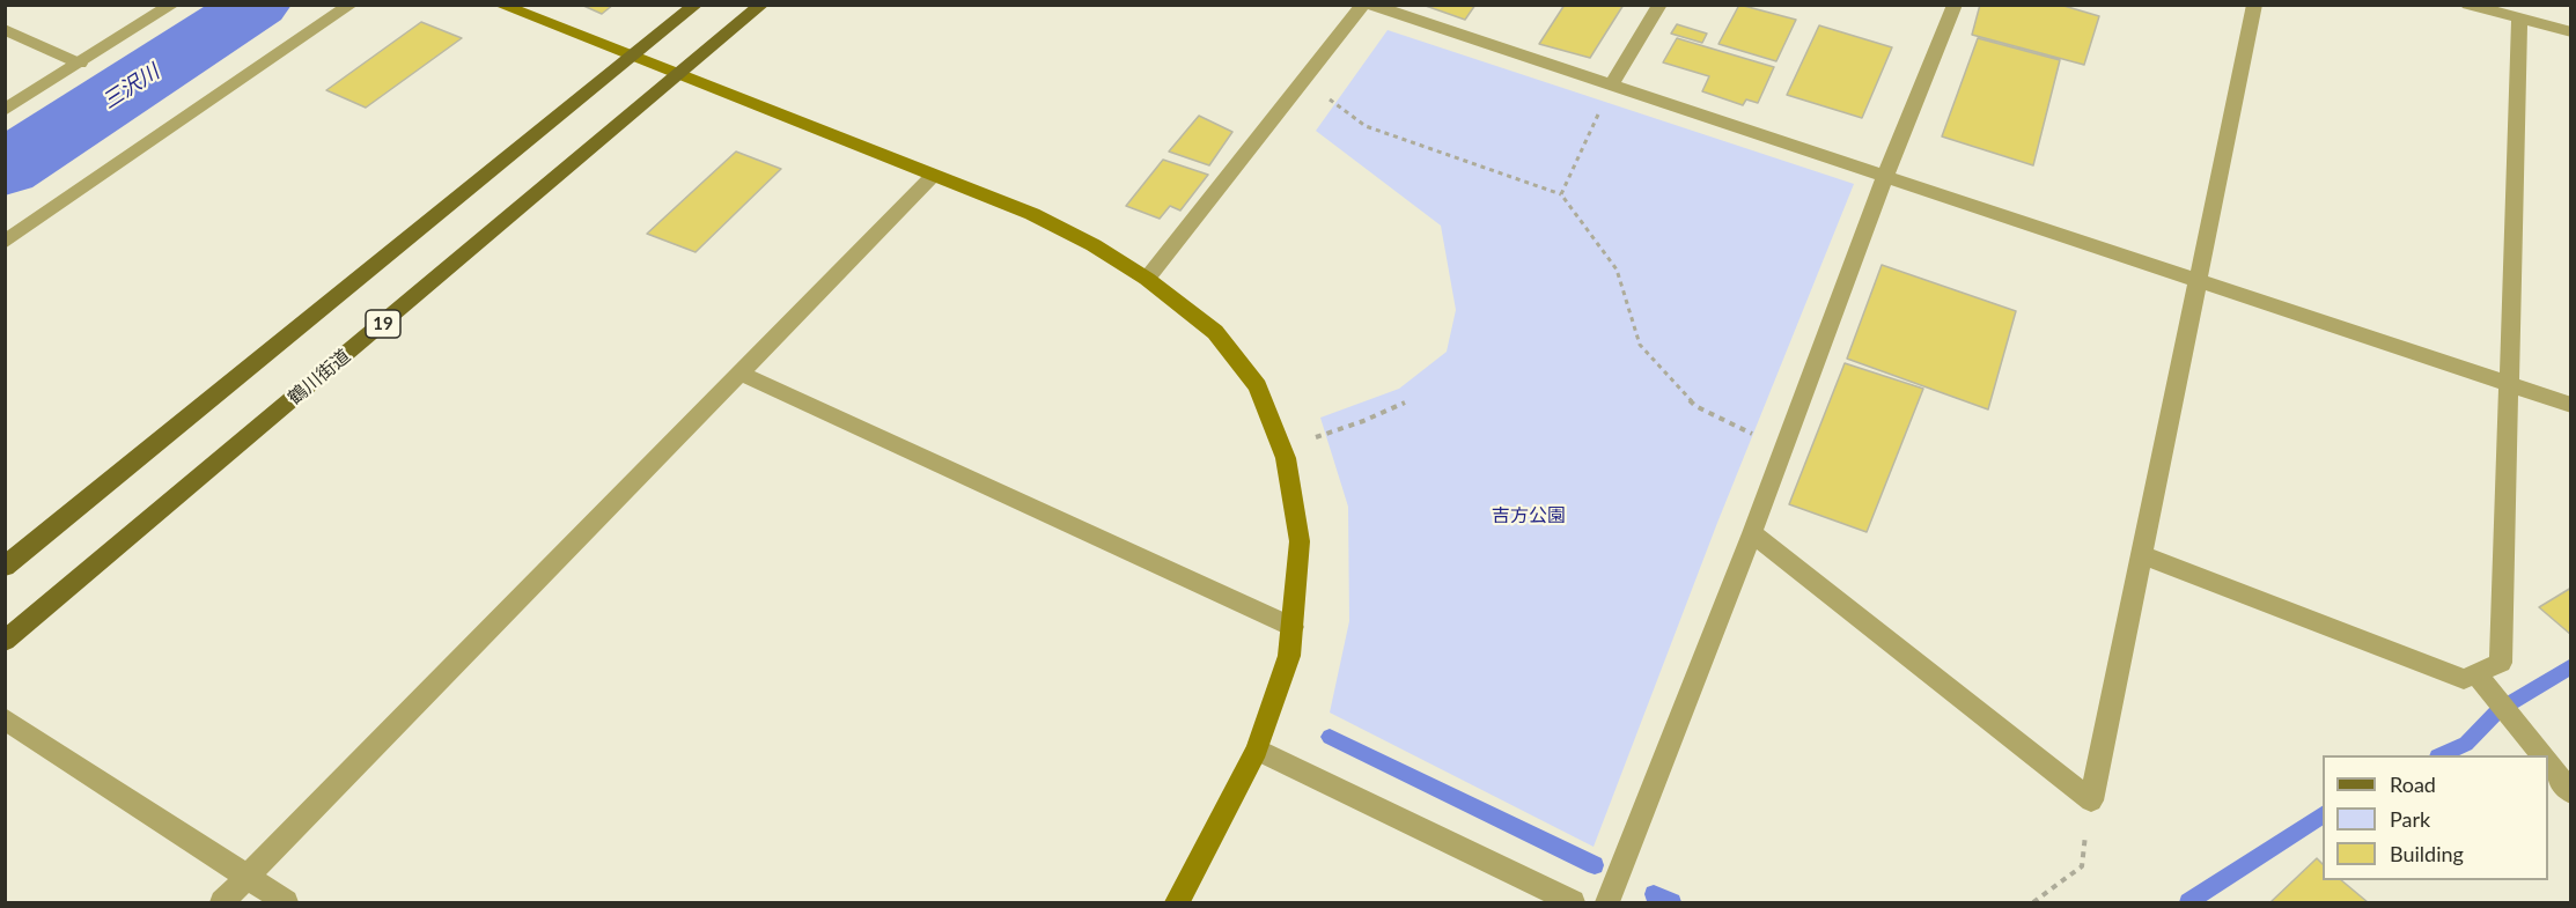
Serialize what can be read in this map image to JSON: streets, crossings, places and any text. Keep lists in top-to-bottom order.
{
  "streets": {
    "main road": ["19", "鶴川街道"]
  },
  "water": ["三沢川"],
  "parks": ["吉方公園"],
  "legend": ["Road", "Park", "Building"]
}
